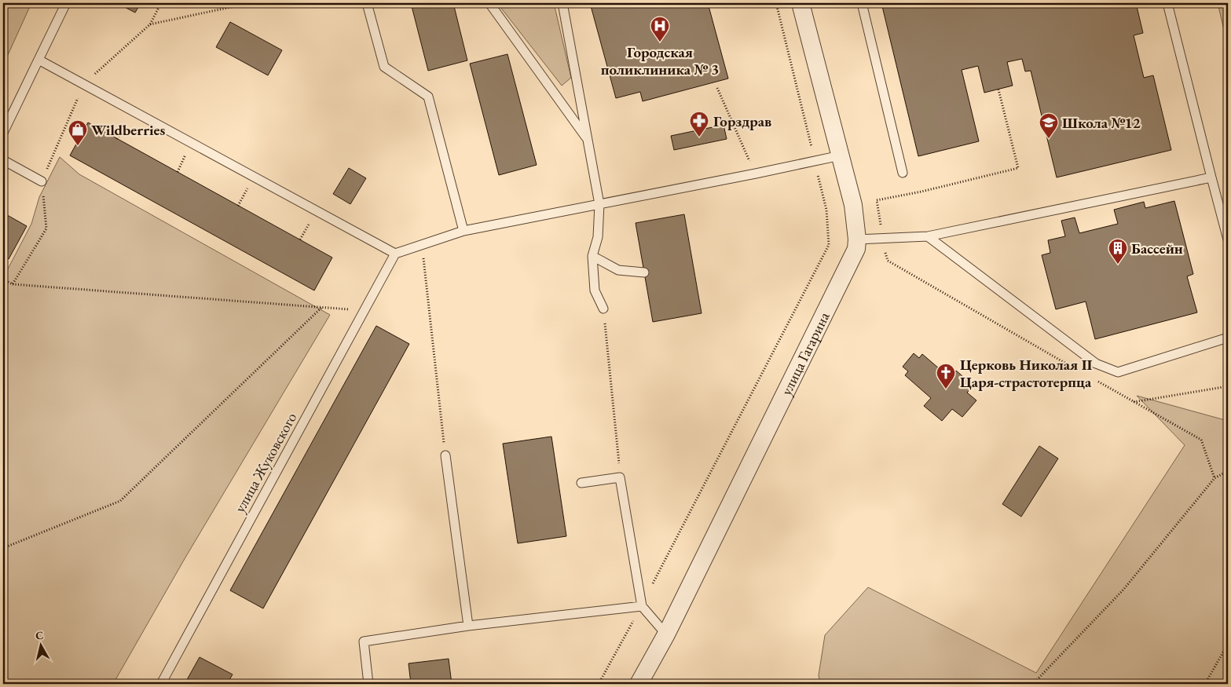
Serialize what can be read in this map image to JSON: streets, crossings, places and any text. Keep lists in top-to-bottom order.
{
  "streets": {
    "street": ["улица Гагарина"],
    "lane": ["улица Жуковского"]
  },
  "places": {
    "hospital": ["Городская поликлиника № 3"],
    "pharmacy": ["Горздрав"],
    "school or university": ["Школа №12"],
    "shop": ["Wildberries"],
    "building": ["Бассейн"],
    "church": ["Церковь Николая II Царя-страстотерпца"]
  },
  "north": "top"
}
